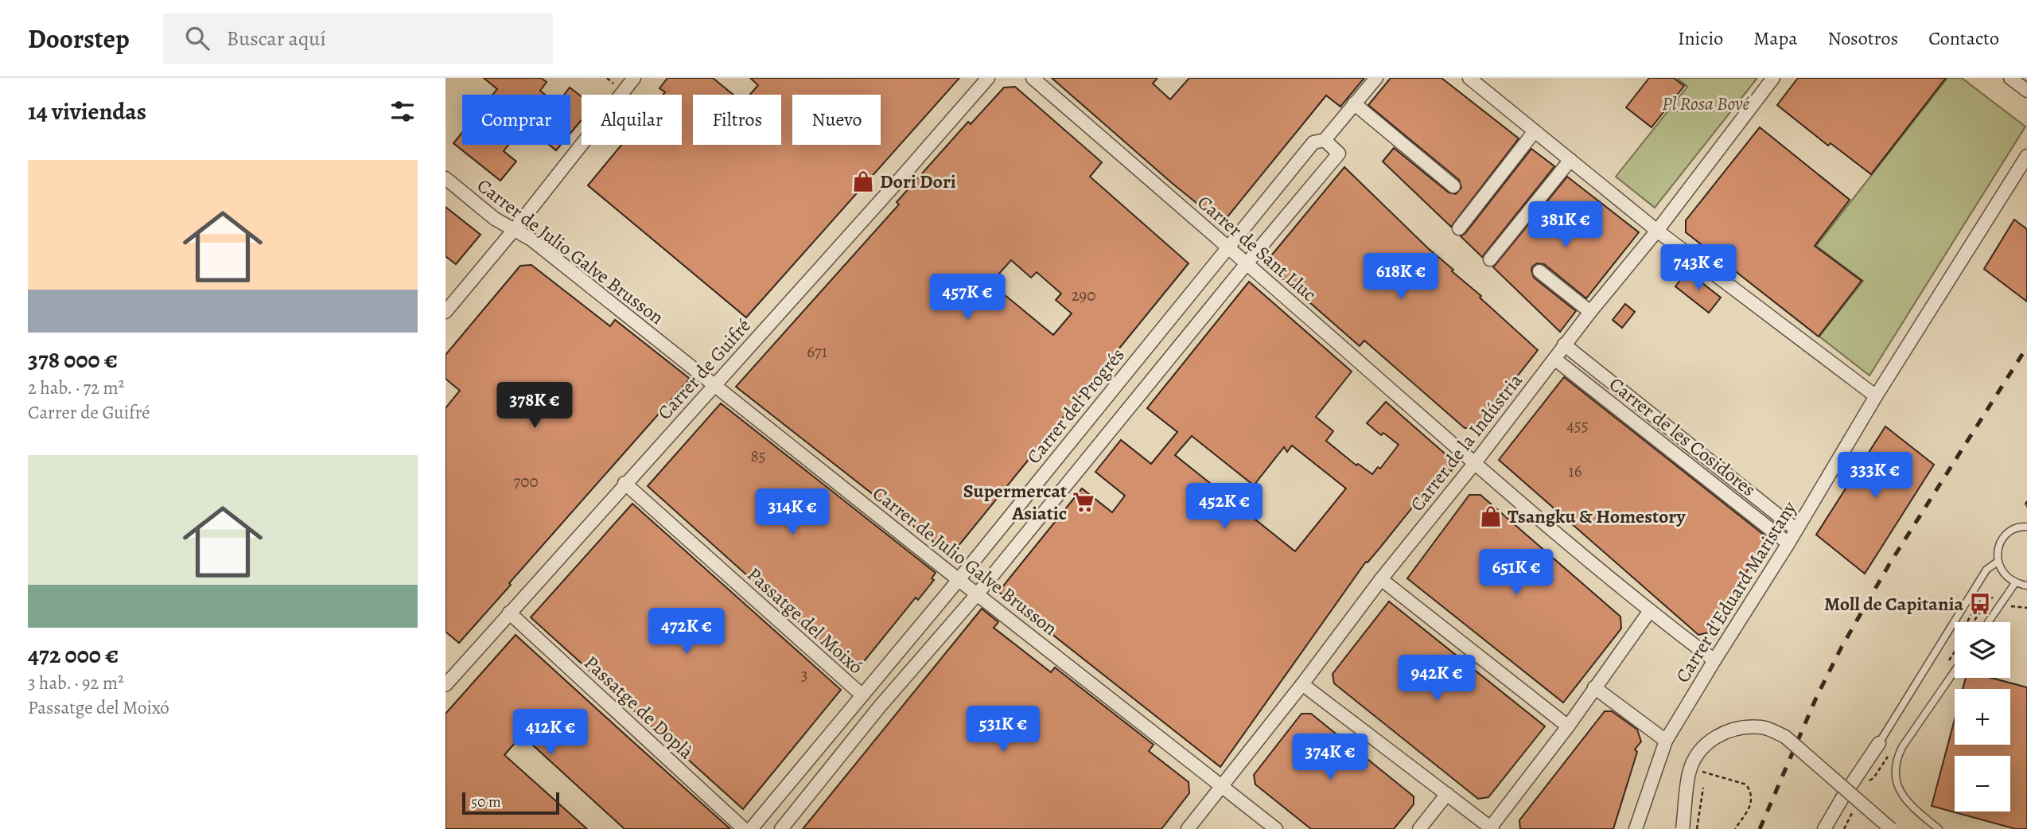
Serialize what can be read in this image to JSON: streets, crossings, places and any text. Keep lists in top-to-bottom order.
{
  "streets": {
    "street": [
      "Carrer de Sant Lluc",
      "Carrer de Julio Galve Brusson",
      "Carrer de Guifré",
      "Carrer del Progrés",
      "Carrer de les Cosidores",
      "Carrer de la Indústria",
      "Carrer d'Eduard Maristany",
      "Passatge del Moixó",
      "Passatge de Doplà"
    ]
  },
  "crossings": [
    ["Carrer de Sant Lluc", "Carrer del Progrés"],
    ["Carrer de Sant Lluc", "Carrer de la Indústria"],
    ["Carrer de Sant Lluc", "Carrer d'Eduard Maristany"],
    ["Carrer de Julio Galve Brusson", "Carrer de Guifré"],
    ["Carrer de Julio Galve Brusson", "Carrer del Progrés"],
    ["Carrer de Julio Galve Brusson", "Carrer de la Indústria"],
    ["Carrer de Guifré", "Passatge del Moixó"],
    ["Carrer de Guifré", "Passatge de Doplà"],
    ["Carrer del Progrés", "Passatge del Moixó"],
    ["Carrer de les Cosidores", "Carrer de la Indústria"],
    ["Carrer de les Cosidores", "Carrer d'Eduard Maristany"]
  ],
  "parks": ["Pl Rosa Bové"],
  "places": {
    "shop": ["Dori Dori", "Tsangku & Homestory"],
    "supermarket": ["Supermercat Asiatic"],
    "bus stop": ["Moll de Capitania"]
  },
  "house_numbers": [
    "290",
    "671",
    "455",
    "85",
    "16",
    "700",
    "3"
  ],
  "scale_bar": "50 m",
  "page": {
    "header": "Doorstep",
    "search": "Buscar aquí",
    "nav": [
      "Inicio",
      "Mapa",
      "Nosotros",
      "Contacto"
    ],
    "heading": "14 viviendas",
    "chip": [
      "Comprar",
      "Alquilar",
      "Filtros",
      "Nuevo"
    ],
    "list": [
      {
        "name": "378 000 €",
        "note": "2 hab. · 72 m² · Carrer de Guifré"
      },
      {
        "name": "472 000 €",
        "note": "3 hab. · 92 m² · Passatge del Moixó"
      }
    ],
    "price": [
      "381K €",
      "743K €",
      "618K €",
      "457K €",
      "378K €",
      "333K €",
      "452K €",
      "314K €",
      "651K €",
      "472K €",
      "942K €",
      "531K €",
      "412K €",
      "374K €"
    ],
    "map_buttons": ["+", "−"],
    "scale": "50 m"
  }
}
